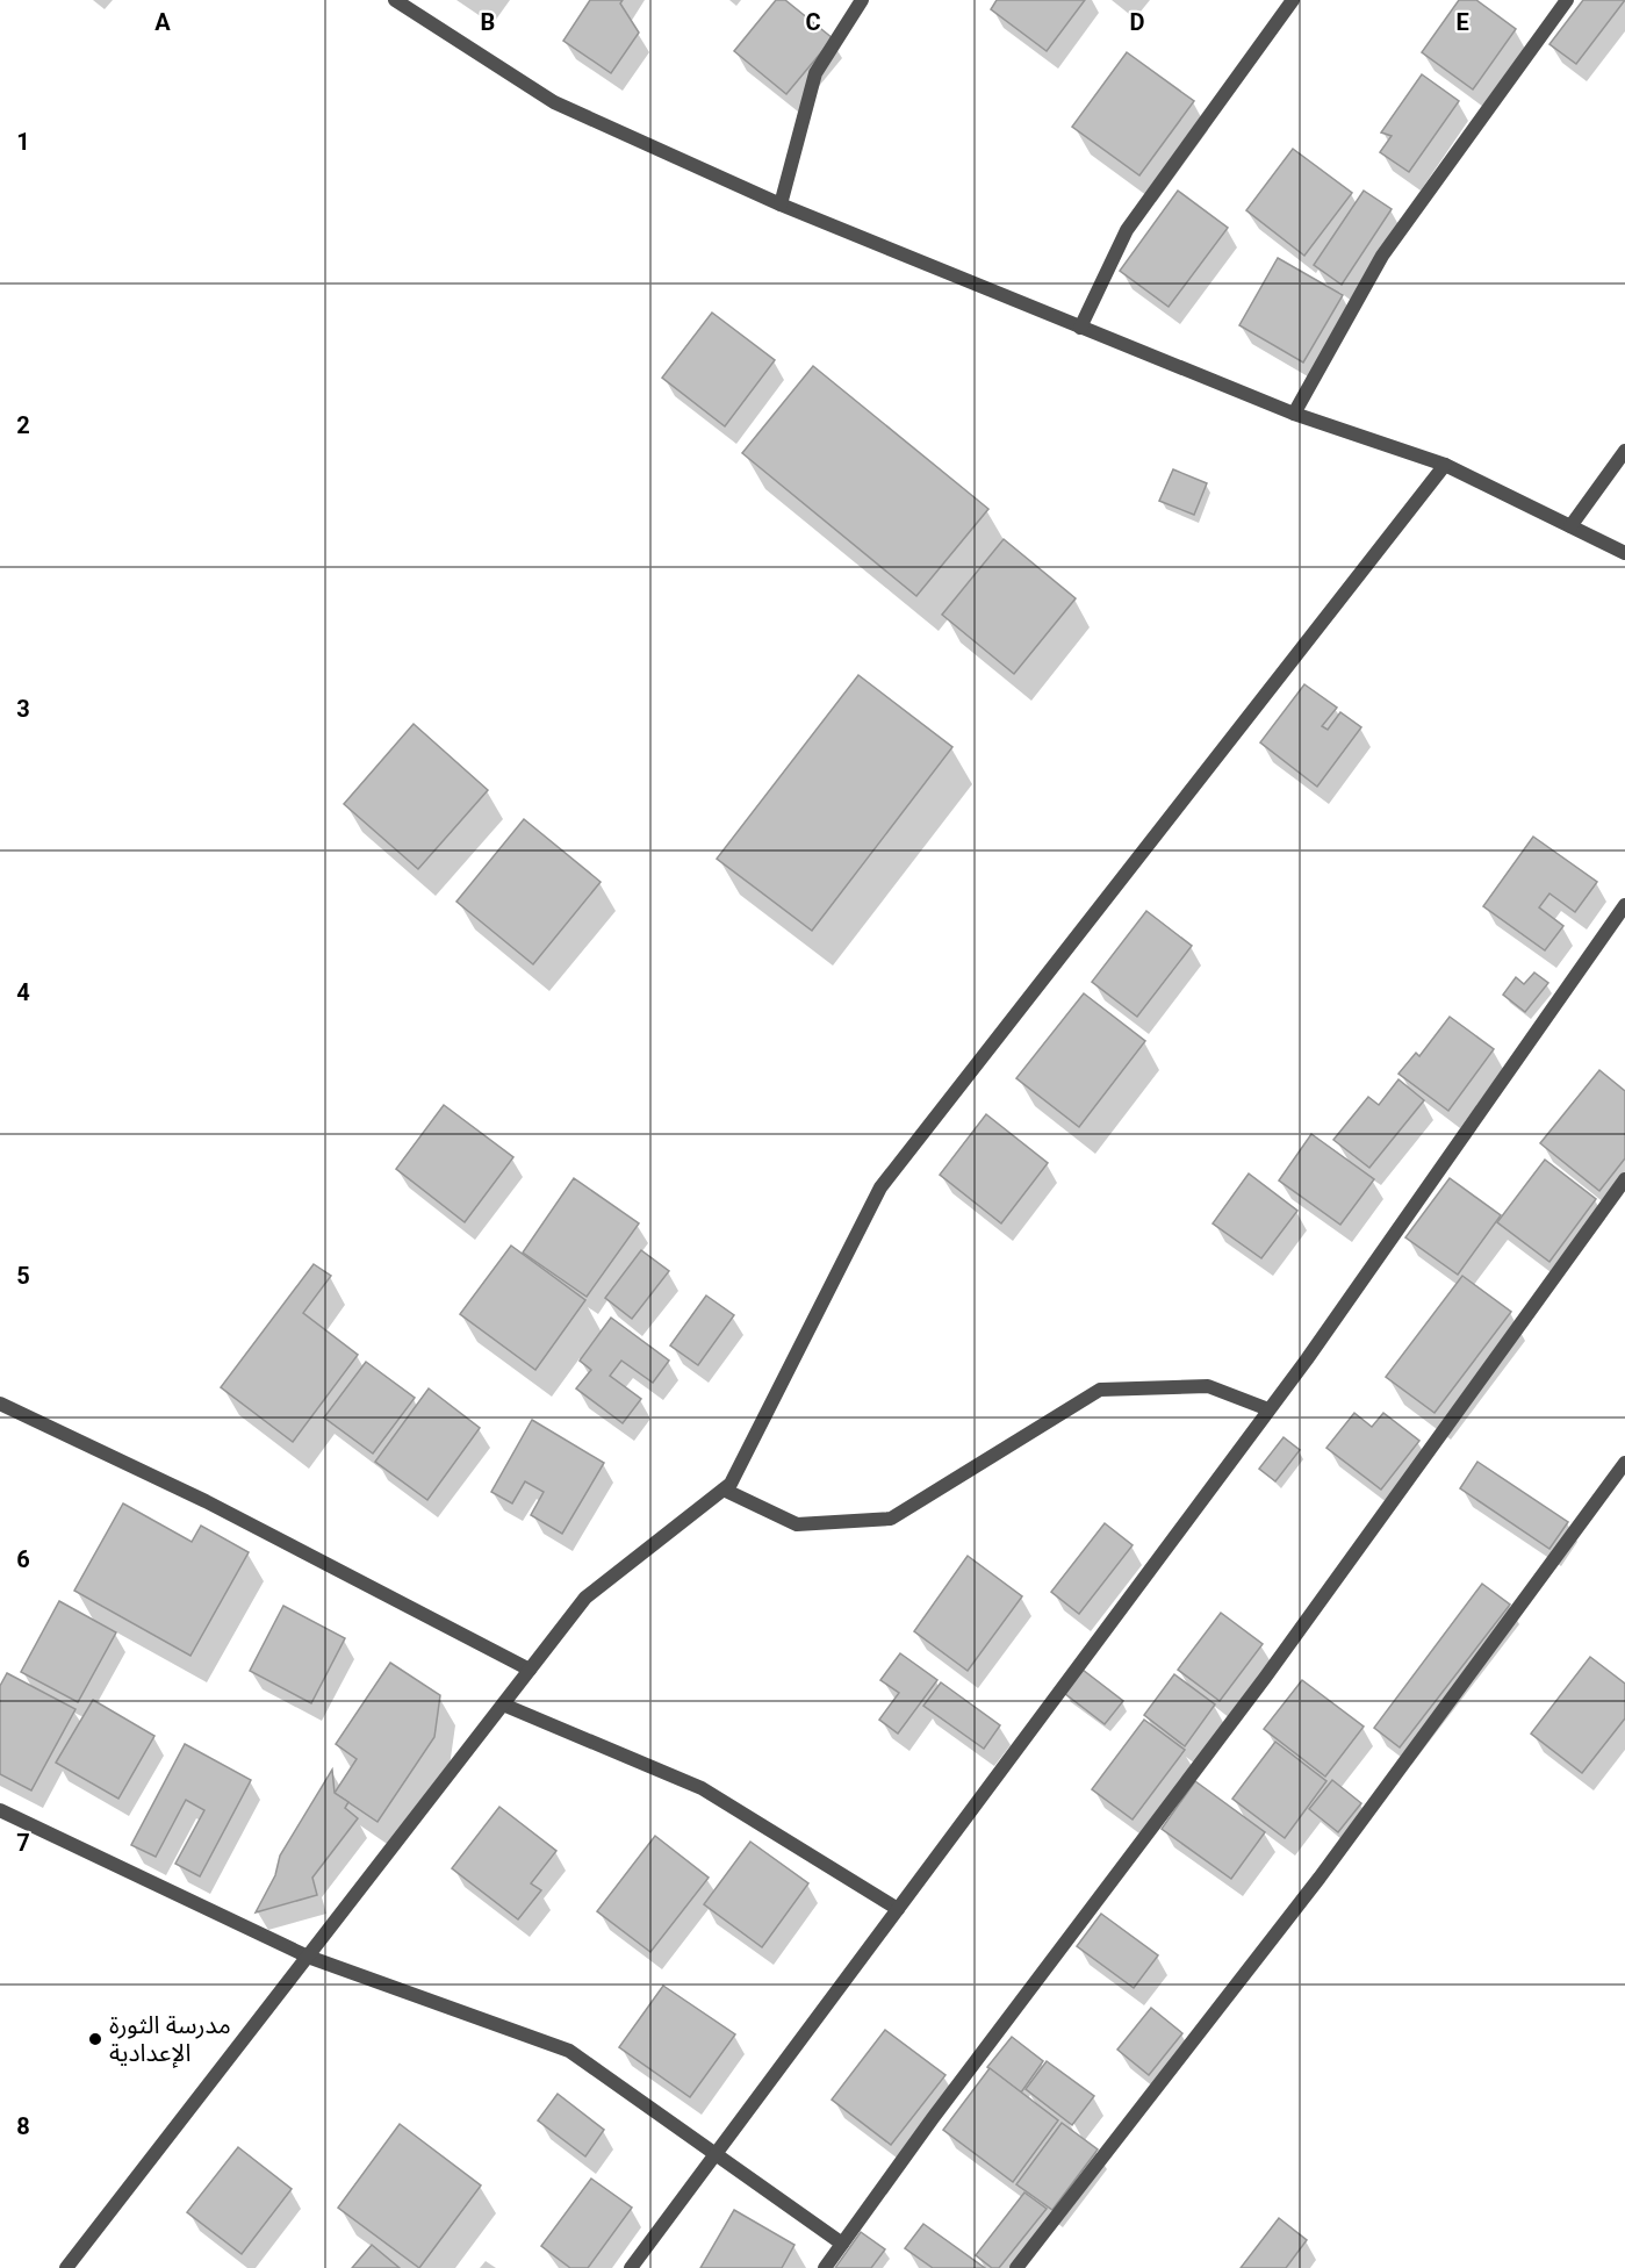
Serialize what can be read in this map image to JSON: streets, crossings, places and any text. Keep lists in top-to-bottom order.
{
  "places": ["مدرسة الثورة الإعدادية"],
  "grid": {
    "columns": [
      "A",
      "B",
      "C",
      "D",
      "E"
    ],
    "rows": [
      "1",
      "2",
      "3",
      "4",
      "5",
      "6",
      "7",
      "8"
    ]
  }
}
